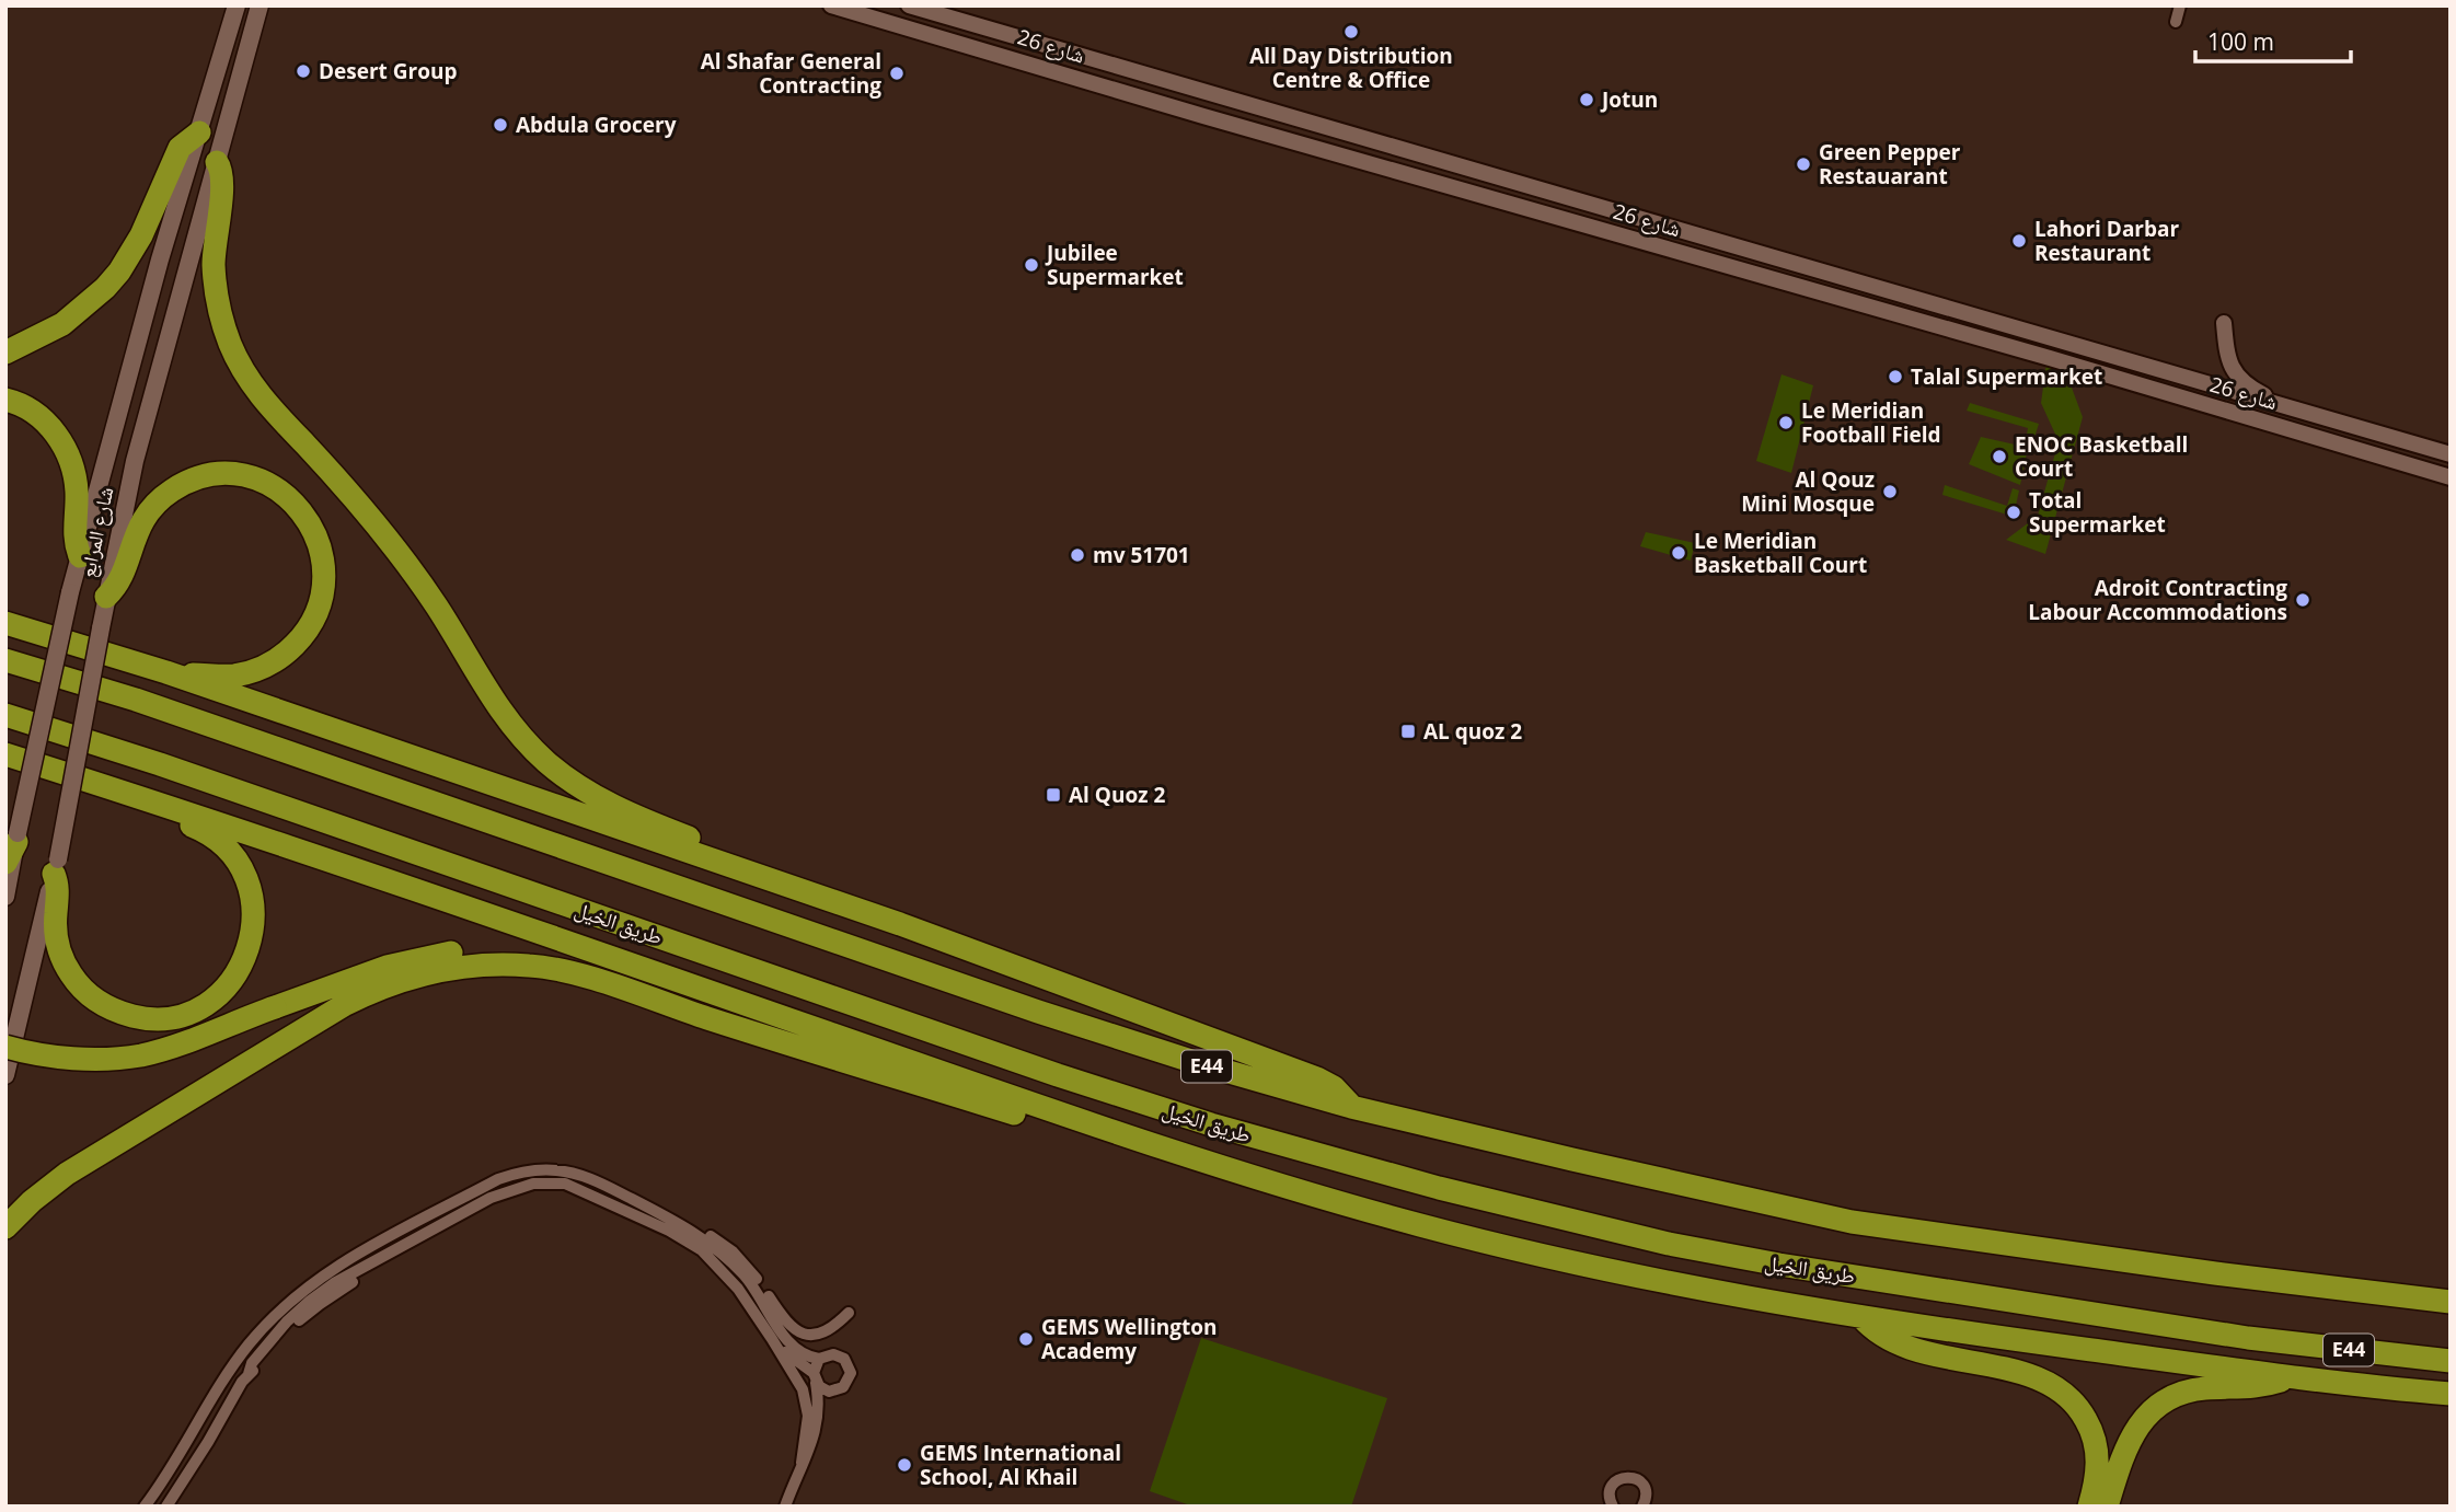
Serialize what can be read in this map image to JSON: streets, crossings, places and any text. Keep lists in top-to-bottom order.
{
  "streets": {
    "highway": ["طريق الخيل", "E44"],
    "main road": ["شارع المرابع"],
    "street": ["شارع 26"]
  },
  "places": {
    "other": [
      "All Day Distribution Centre & Office",
      "Desert Group",
      "Al Shafar General Contracting",
      "Jotun",
      "Abdula Grocery",
      "Green Pepper Restauarant",
      "Lahori Darbar Restaurant",
      "Jubilee Supermarket",
      "Talal Supermarket",
      "Le Meridian Football Field",
      "ENOC Basketball Court",
      "Al Qouz Mini Mosque",
      "Total Supermarket",
      "Le Meridian Basketball Court",
      "mv 51701",
      "Adroit Contracting Labour Accommodations",
      "GEMS Wellington Academy",
      "GEMS International School, Al Khail"
    ],
    "transit": ["AL quoz 2", "Al Quoz 2"]
  },
  "scale_bar": "100 m"
}
